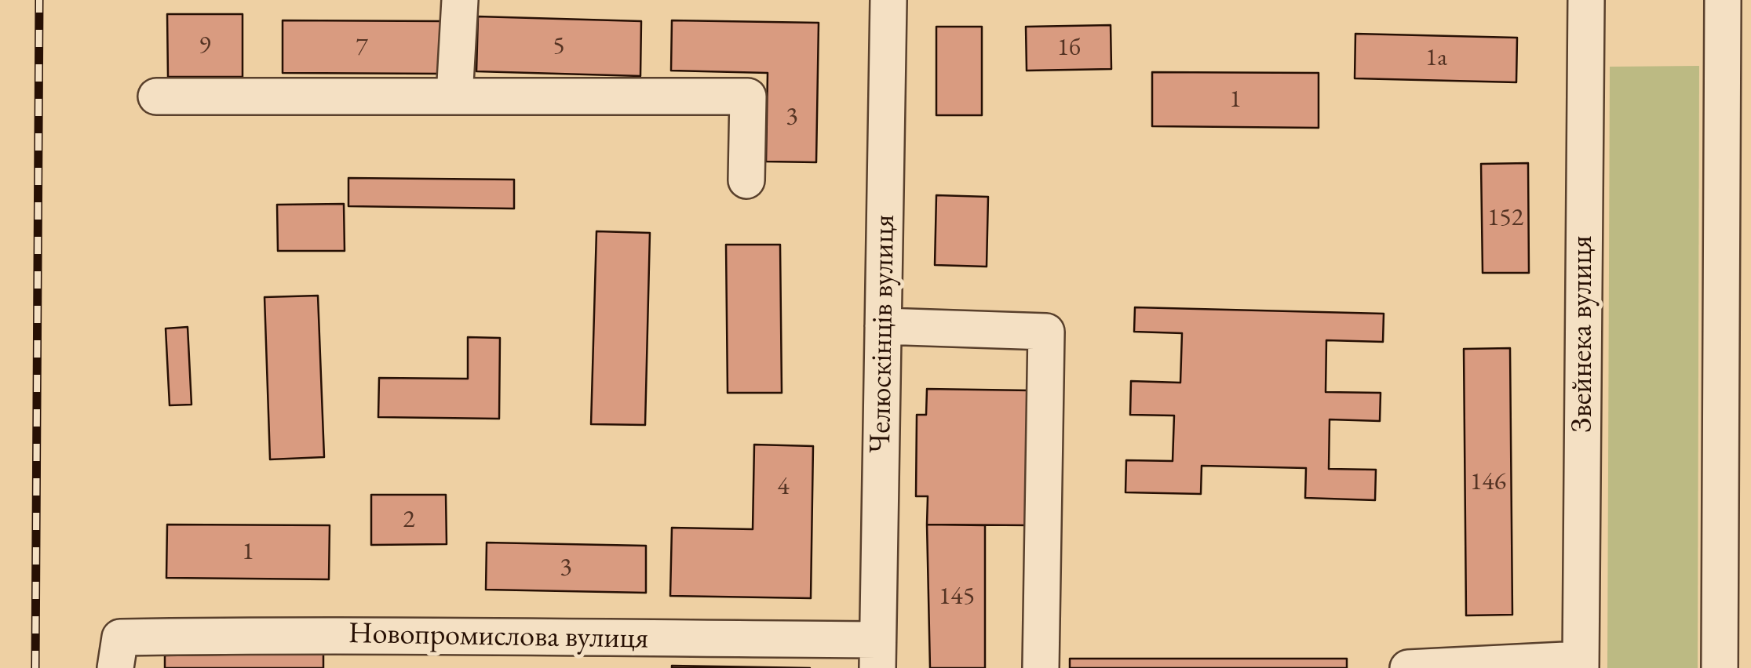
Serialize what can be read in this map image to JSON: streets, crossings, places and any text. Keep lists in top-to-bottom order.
{
  "streets": {
    "street": ["Челюскінців вулиця", "Звейнека вулиця", "Новопромислова вулиця"]
  },
  "crossings": [
    ["Челюскінців вулиця", "Новопромислова вулиця"]
  ],
  "house_numbers": [
    "9",
    "5",
    "7",
    "1б",
    "1а",
    "1",
    "3",
    "152",
    "146",
    "4",
    "2",
    "1",
    "3",
    "145"
  ]
}
